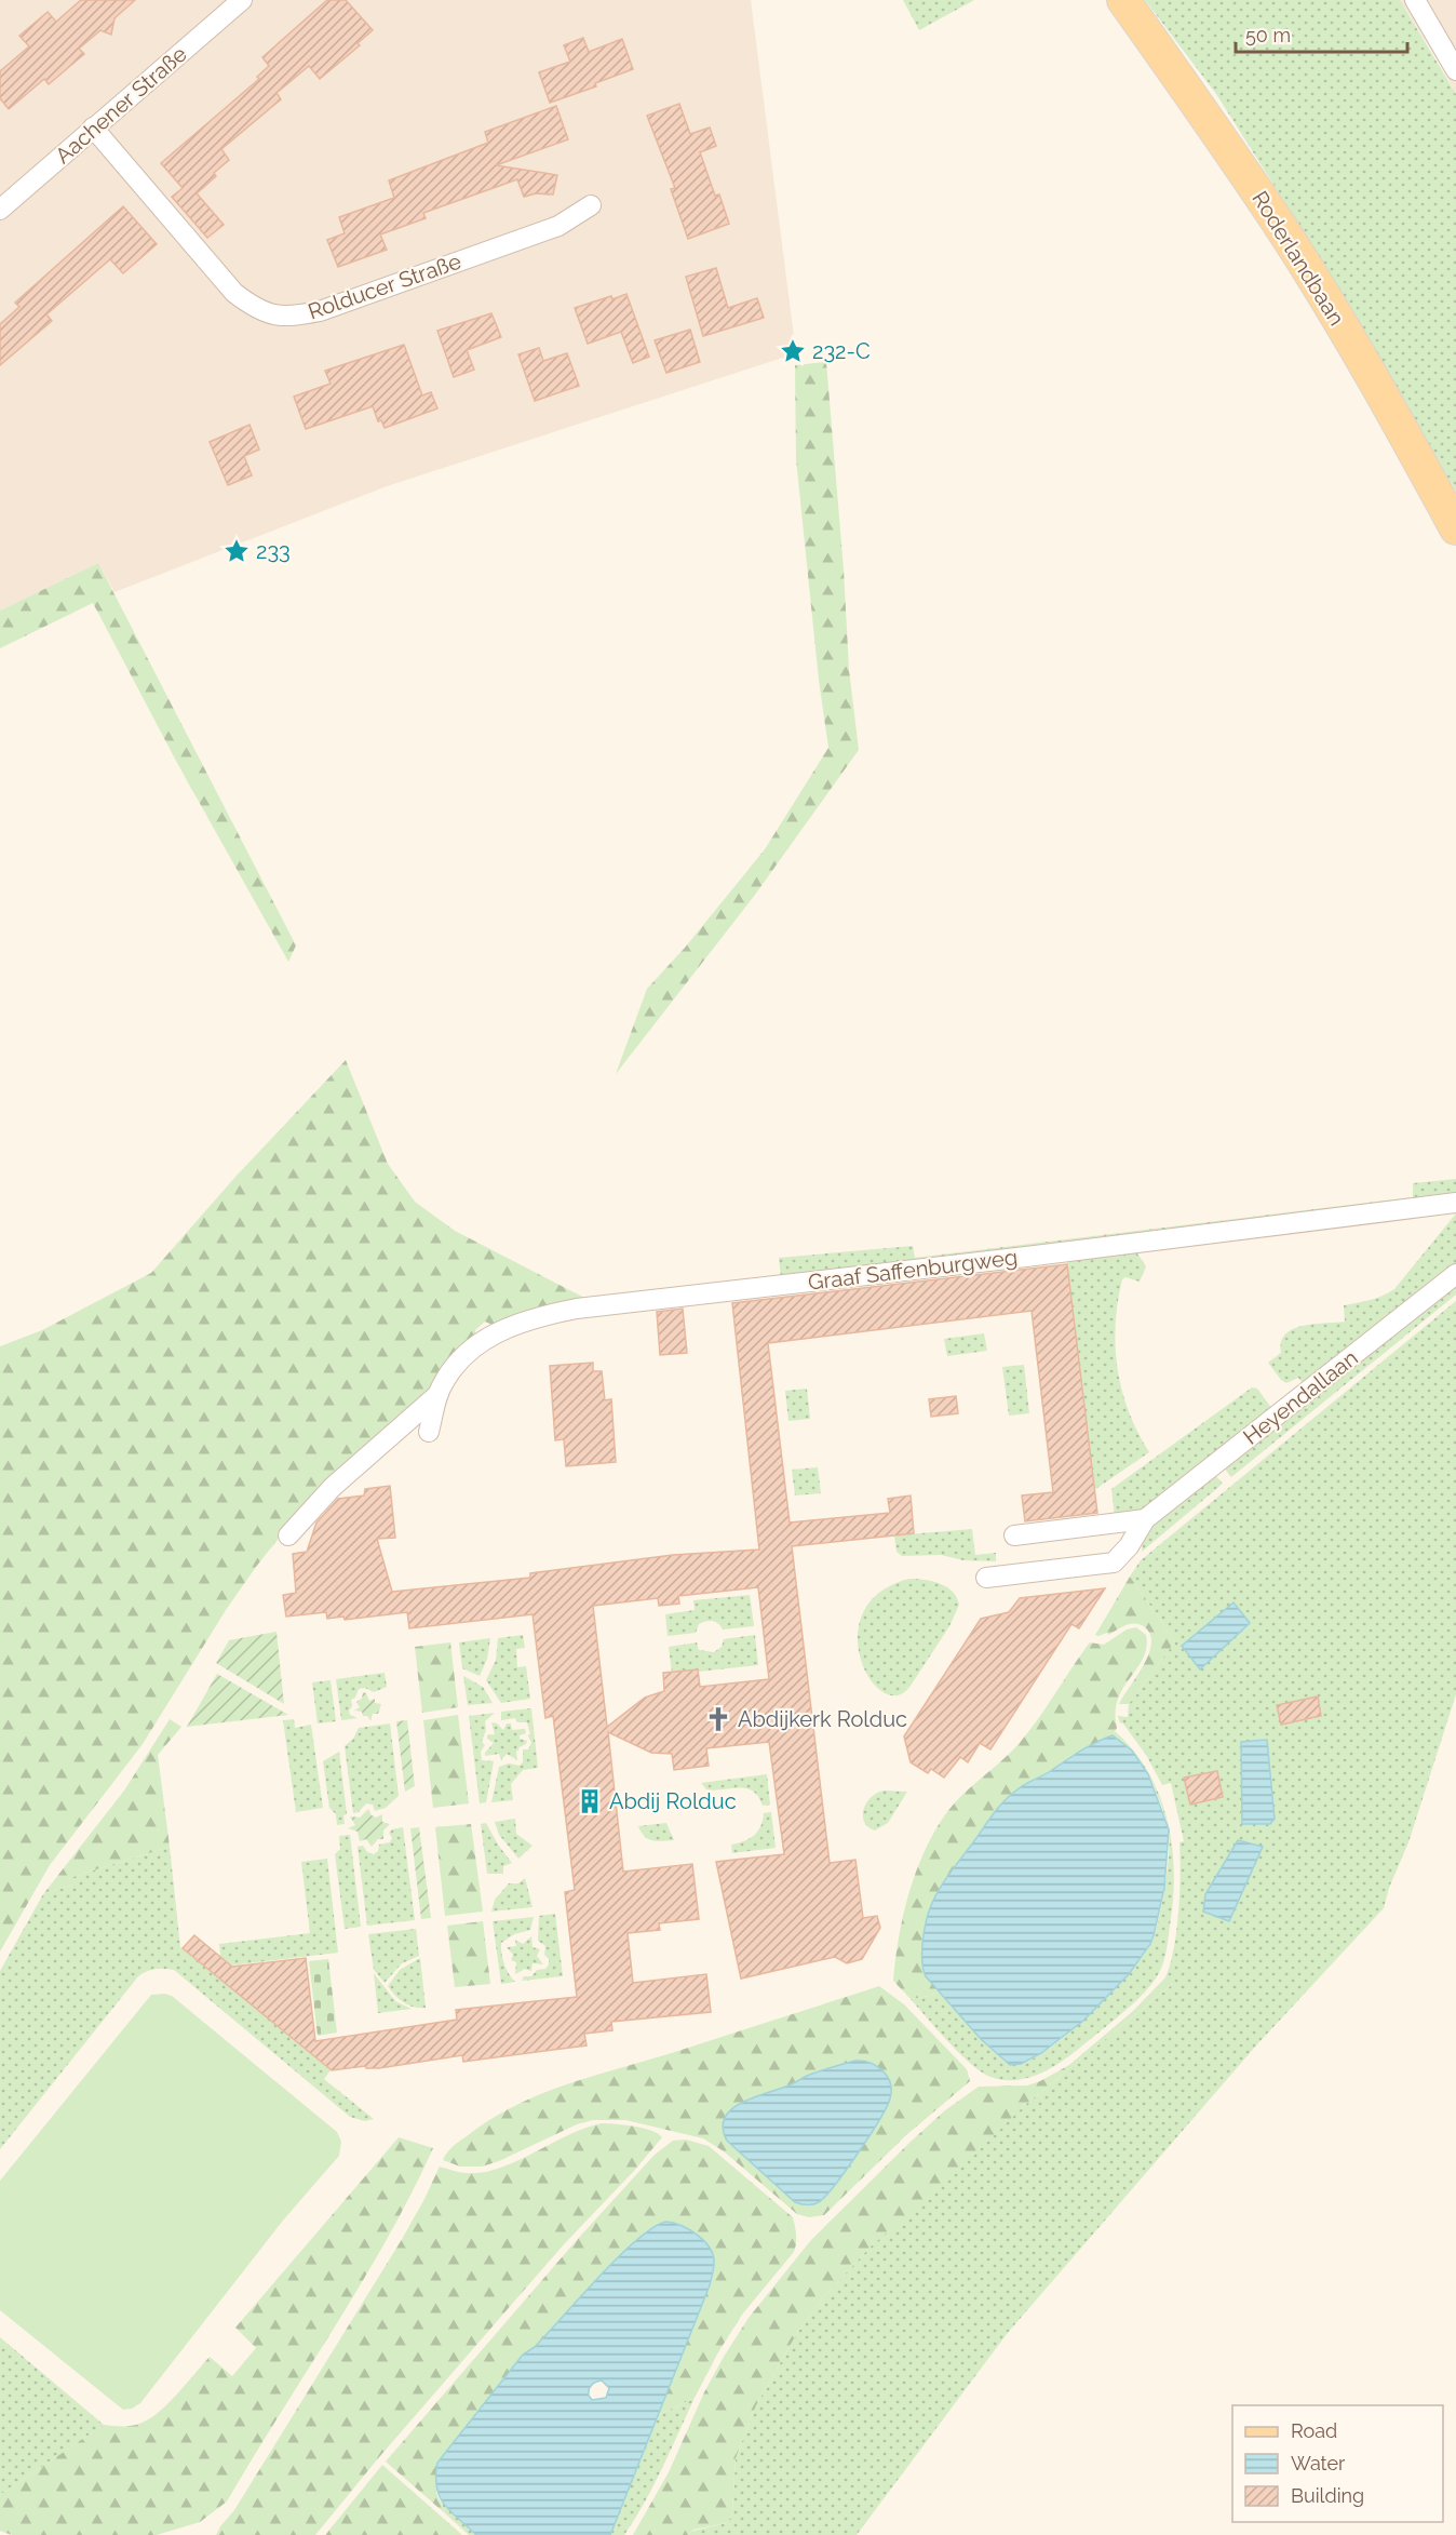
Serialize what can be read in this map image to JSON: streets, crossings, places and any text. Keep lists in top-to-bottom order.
{
  "streets": {
    "main road": ["Roderlandbaan"],
    "street": [
      "Aachener Straße",
      "Rolducer Straße",
      "Graaf Saffenburgweg",
      "Heyendallaan"
    ]
  },
  "crossings": [
    ["Aachener Straße", "Rolducer Straße"]
  ],
  "places": {
    "place": ["232-C", "233"],
    "church": ["Abdijkerk Rolduc"],
    "building": ["Abdij Rolduc"]
  },
  "legend": ["Road", "Water", "Building"],
  "scale_bar": "50 m"
}
